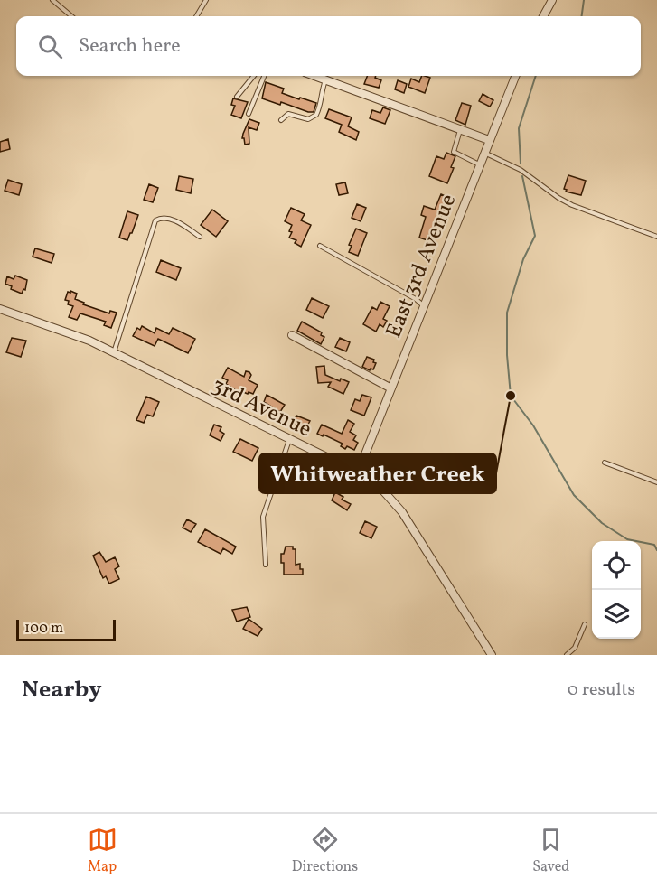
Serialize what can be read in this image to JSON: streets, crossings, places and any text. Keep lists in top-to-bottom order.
{
  "streets": {
    "street": ["East 3rd Avenue", "3rd Avenue"]
  },
  "crossings": [
    ["East 3rd Avenue", "3rd Avenue"]
  ],
  "places": ["Whitweather Creek"],
  "scale_bar": "100 m",
  "page": {
    "search": "Search here",
    "scale": "100 m",
    "heading": ["Nearby", "0 results"],
    "nav": ["Map", "Directions", "Saved"]
  }
}
